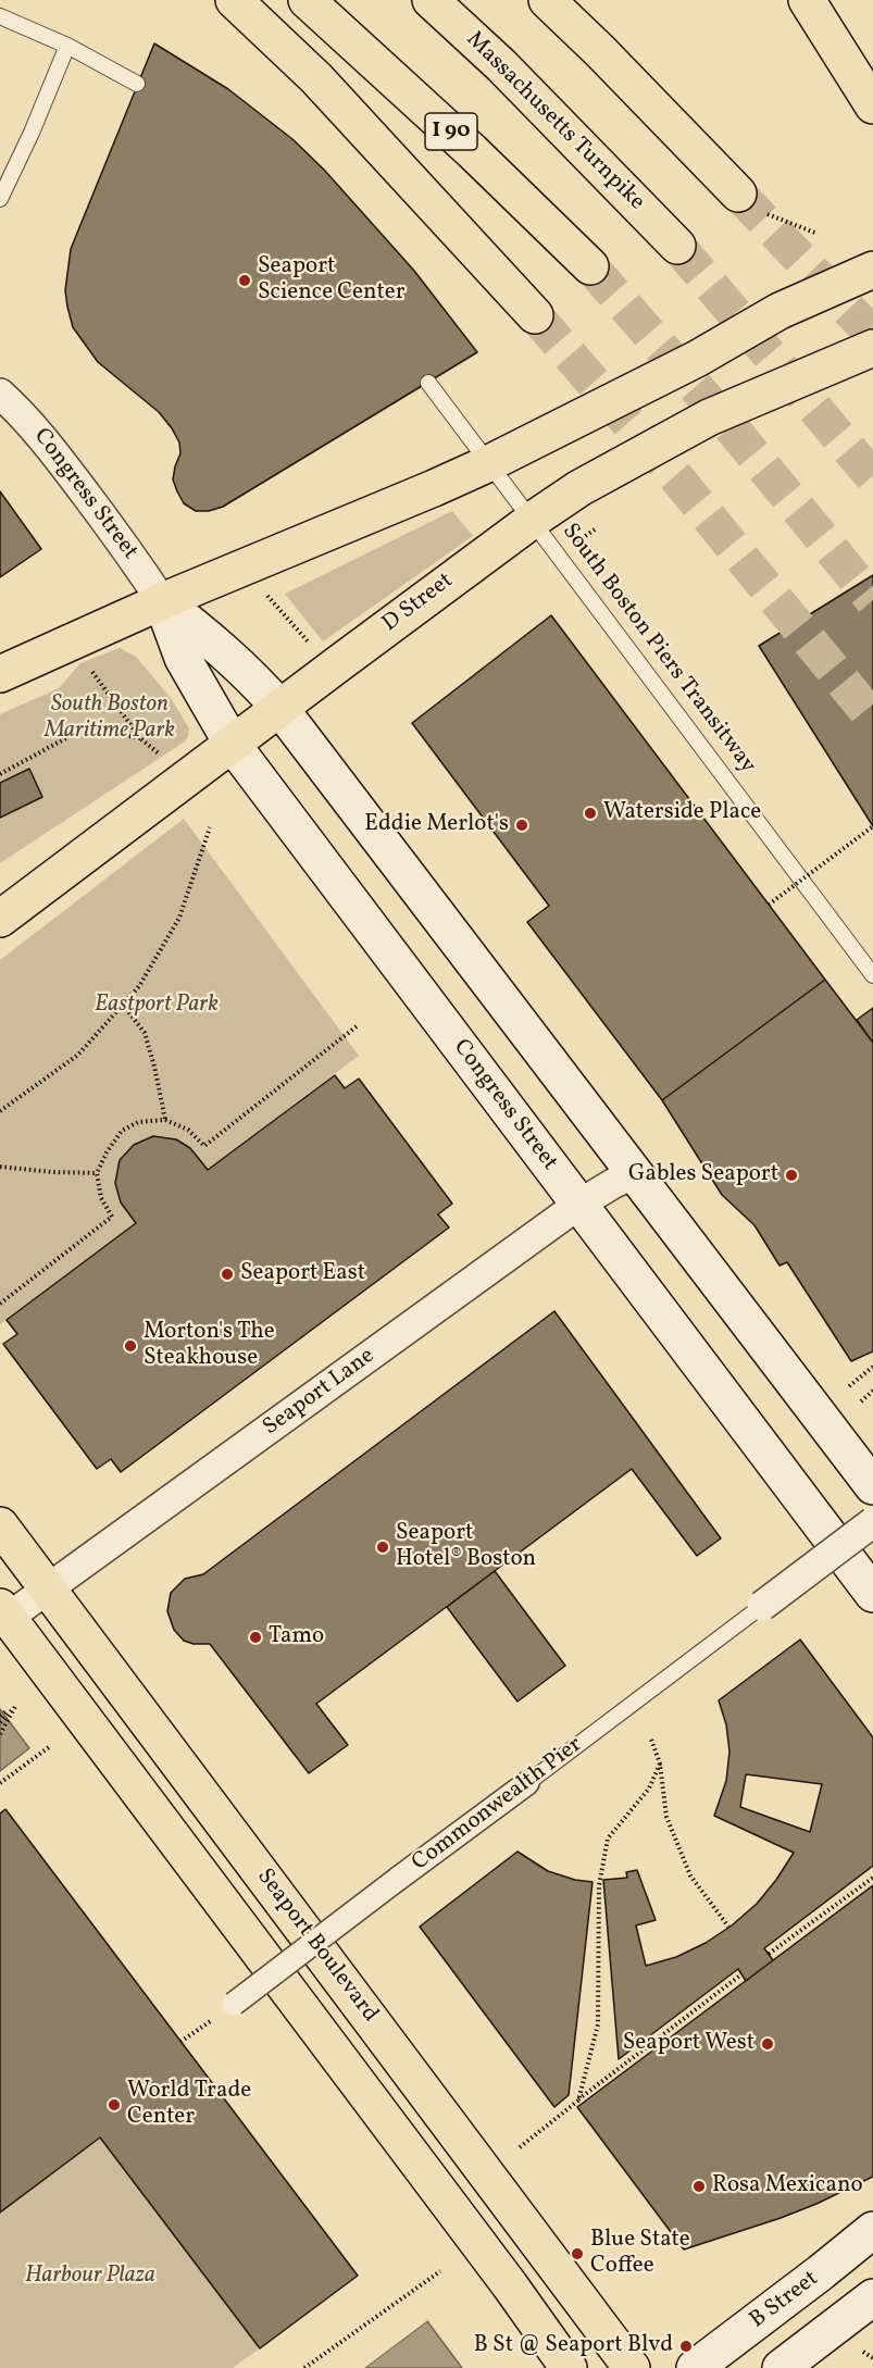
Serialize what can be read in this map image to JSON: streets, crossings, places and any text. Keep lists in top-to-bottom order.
{
  "streets": {
    "main road": [
      "Massachusetts Turnpike",
      "I 90",
      "Congress Street",
      "D Street",
      "Seaport Boulevard",
      "B Street"
    ],
    "street": ["Seaport Lane", "Commonwealth Pier"],
    "lane": ["South Boston Piers Transitway"]
  },
  "crossings": [
    ["Congress Street", "D Street"],
    ["Congress Street", "Seaport Lane"],
    ["D Street", "South Boston Piers Transitway"],
    ["Seaport Lane", "Seaport Boulevard"]
  ],
  "parks": ["South Boston Maritime Park", "Eastport Park", "Harbour Plaza"],
  "places": [
    "Seaport Science Center",
    "Waterside Place",
    "Eddie Merlot's",
    "Gables Seaport",
    "Seaport East",
    "Morton's The Steakhouse",
    "Seaport Hotel® Boston",
    "Tamo",
    "Seaport West",
    "World Trade Center",
    "Rosa Mexicano",
    "Blue State Coffee",
    "B St @ Seaport Blvd"
  ]
}
